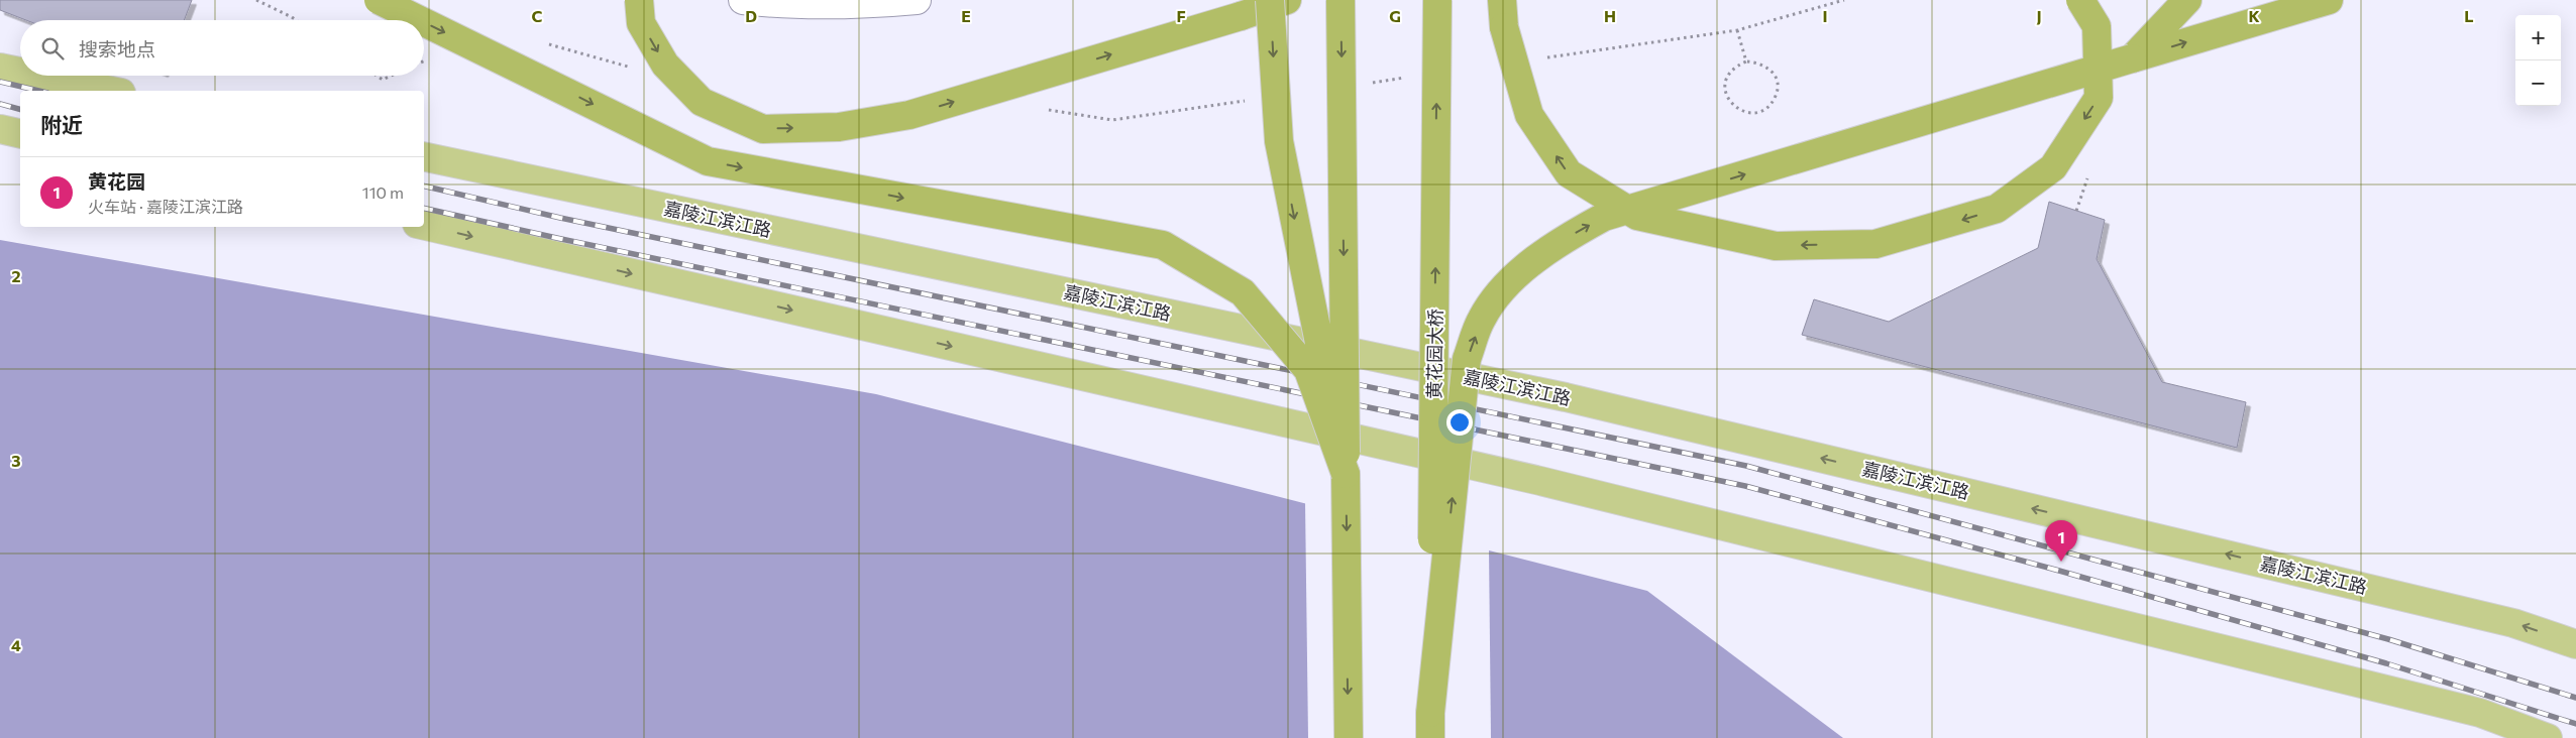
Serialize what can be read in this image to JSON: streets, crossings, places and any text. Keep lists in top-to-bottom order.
{
  "streets": {
    "highway": ["黄花园大桥"],
    "main road": ["嘉陵江滨江路"]
  },
  "page": {
    "map_buttons": ["+", "−"],
    "search": "搜索地点",
    "heading": "附近",
    "list": [
      {
        "mark": "1",
        "name": "黄花园",
        "note": "火车站 · 嘉陵江滨江路",
        "value": "110 m"
      }
    ],
    "pins": "1"
  },
  "grid": {
    "columns": [
      "C",
      "D",
      "E",
      "F",
      "G",
      "H",
      "I",
      "J",
      "K",
      "L"
    ],
    "rows": ["2", "3", "4"]
  }
}
